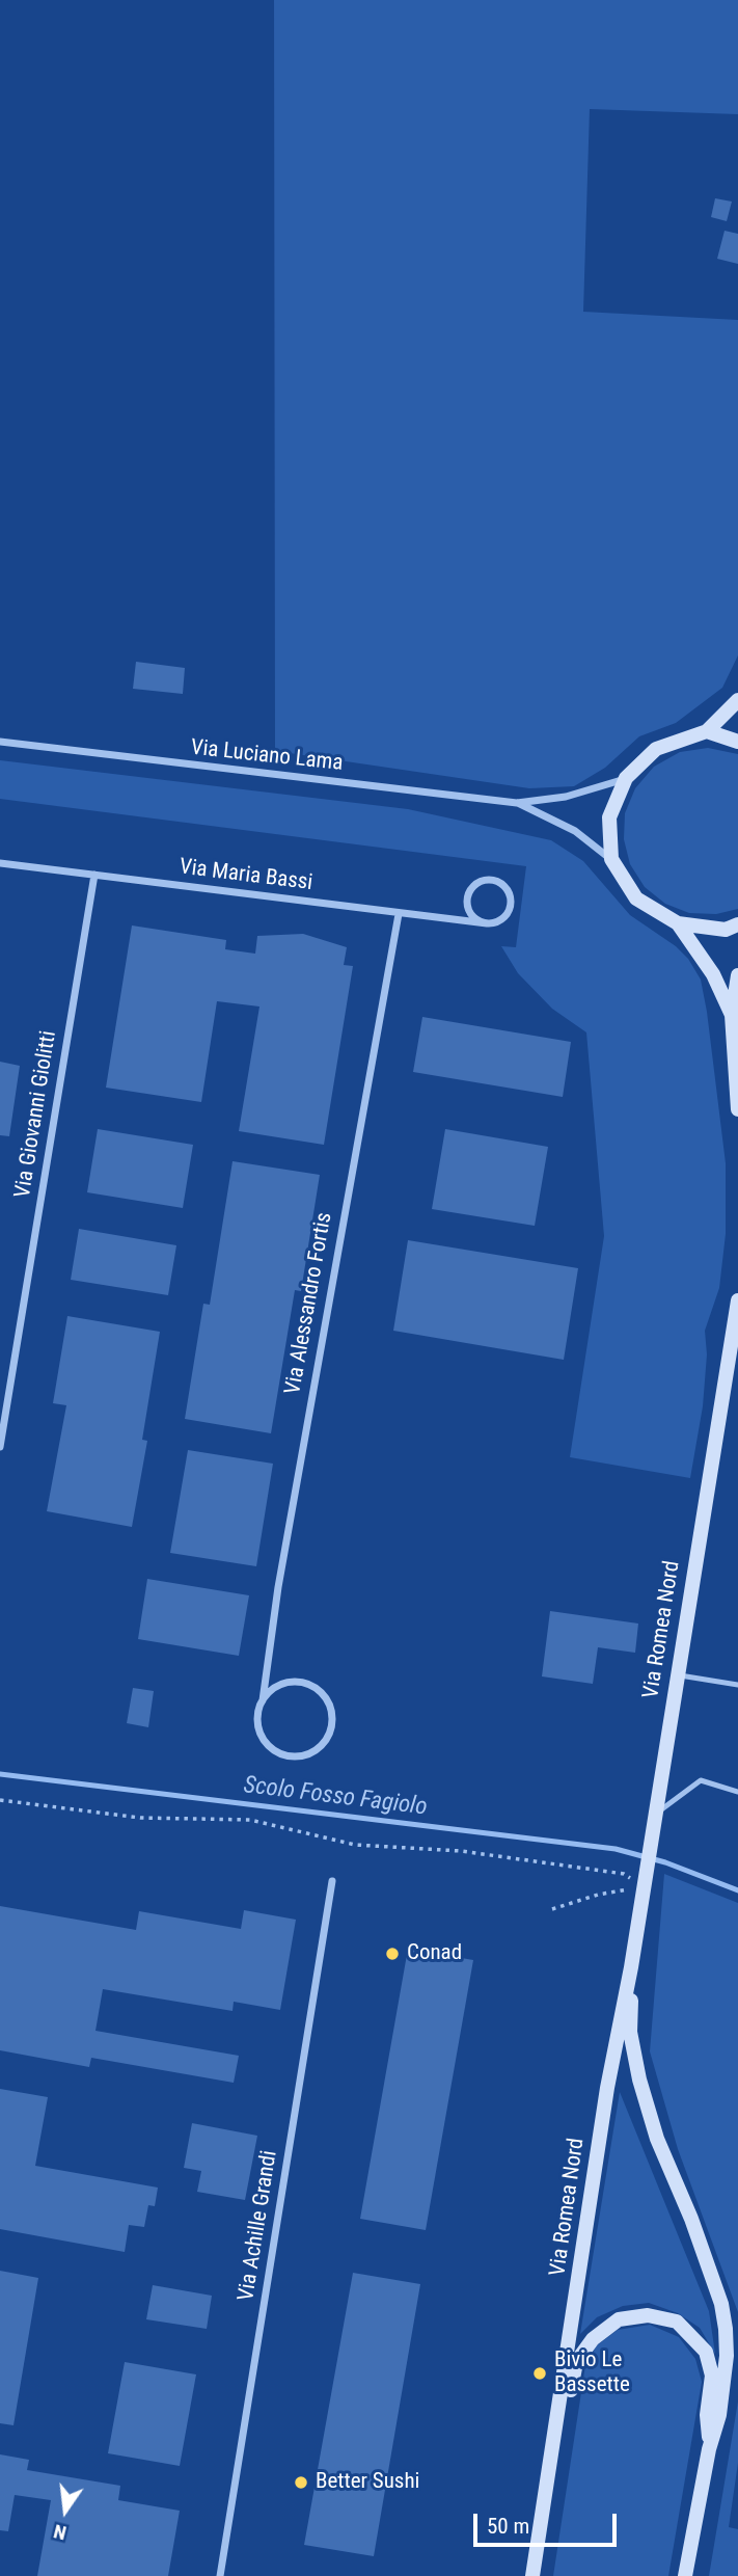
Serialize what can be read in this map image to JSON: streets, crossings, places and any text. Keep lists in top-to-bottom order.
{
  "streets": {
    "main road": ["Via Romea Nord"],
    "street": [
      "Via Luciano Lama",
      "Via Maria Bassi",
      "Via Giovanni Giolitti",
      "Via Alessandro Fortis",
      "Via Achille Grandi"
    ]
  },
  "crossings": [
    ["Via Maria Bassi", "Via Giovanni Giolitti"],
    ["Via Maria Bassi", "Via Alessandro Fortis"]
  ],
  "water": ["Scolo Fosso Fagiolo"],
  "places": ["Conad", "Bivio Le Bassette", "Better Sushi"],
  "scale_bar": "50 m",
  "north": "bottom"
}
